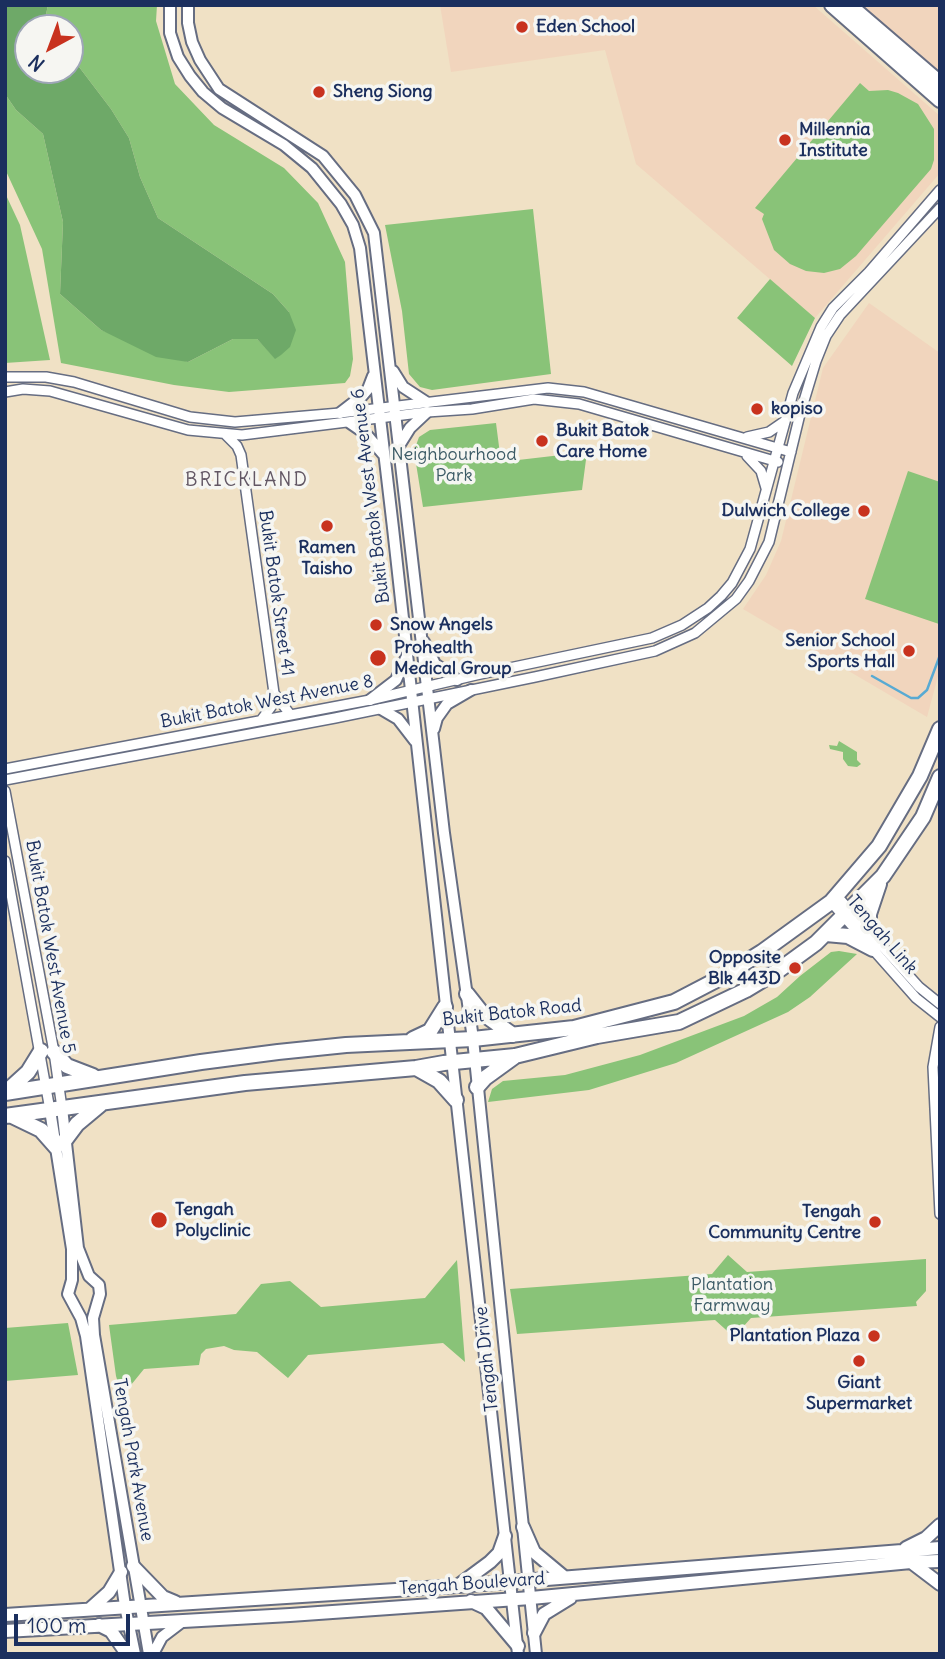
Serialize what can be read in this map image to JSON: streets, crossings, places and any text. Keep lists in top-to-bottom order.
{
  "streets": {
    "main road": ["Bukit Batok Road", "Tengah Boulevard"],
    "street": [
      "Bukit Batok West Avenue 6",
      "Bukit Batok Street 41",
      "Bukit Batok West Avenue 8",
      "Tengah Link",
      "Bukit Batok West Avenue 5",
      "Tengah Drive",
      "Tengah Park Avenue"
    ]
  },
  "crossings": [
    ["Bukit Batok West Avenue 6", "Bukit Batok West Avenue 8"],
    ["Bukit Batok West Avenue 6", "Bukit Batok Road"],
    ["Bukit Batok West Avenue 6", "Tengah Drive"],
    ["Bukit Batok Street 41", "Bukit Batok West Avenue 8"],
    ["Tengah Link", "Bukit Batok Road"],
    ["Bukit Batok West Avenue 5", "Bukit Batok Road"],
    ["Bukit Batok West Avenue 5", "Tengah Park Avenue"],
    ["Bukit Batok Road", "Tengah Drive"],
    ["Bukit Batok Road", "Tengah Park Avenue"],
    ["Tengah Drive", "Tengah Boulevard"],
    ["Tengah Park Avenue", "Tengah Boulevard"]
  ],
  "districts": ["BRICKLAND"],
  "parks": ["Neighbourhood Park", "Plantation Farmway"],
  "places": [
    "Eden School",
    "Sheng Siong",
    "Millennia Institute",
    "kopiso",
    "Bukit Batok Care Home",
    "Dulwich College",
    "Ramen Taisho",
    "Snow Angels",
    "Senior School Sports Hall",
    "Prohealth Medical Group",
    "Opposite Blk 443D",
    "Tengah Polyclinic",
    "Tengah Community Centre",
    "Plantation Plaza",
    "Giant Supermarket"
  ],
  "scale_bar": "100 m",
  "north": "bottom left"
}
